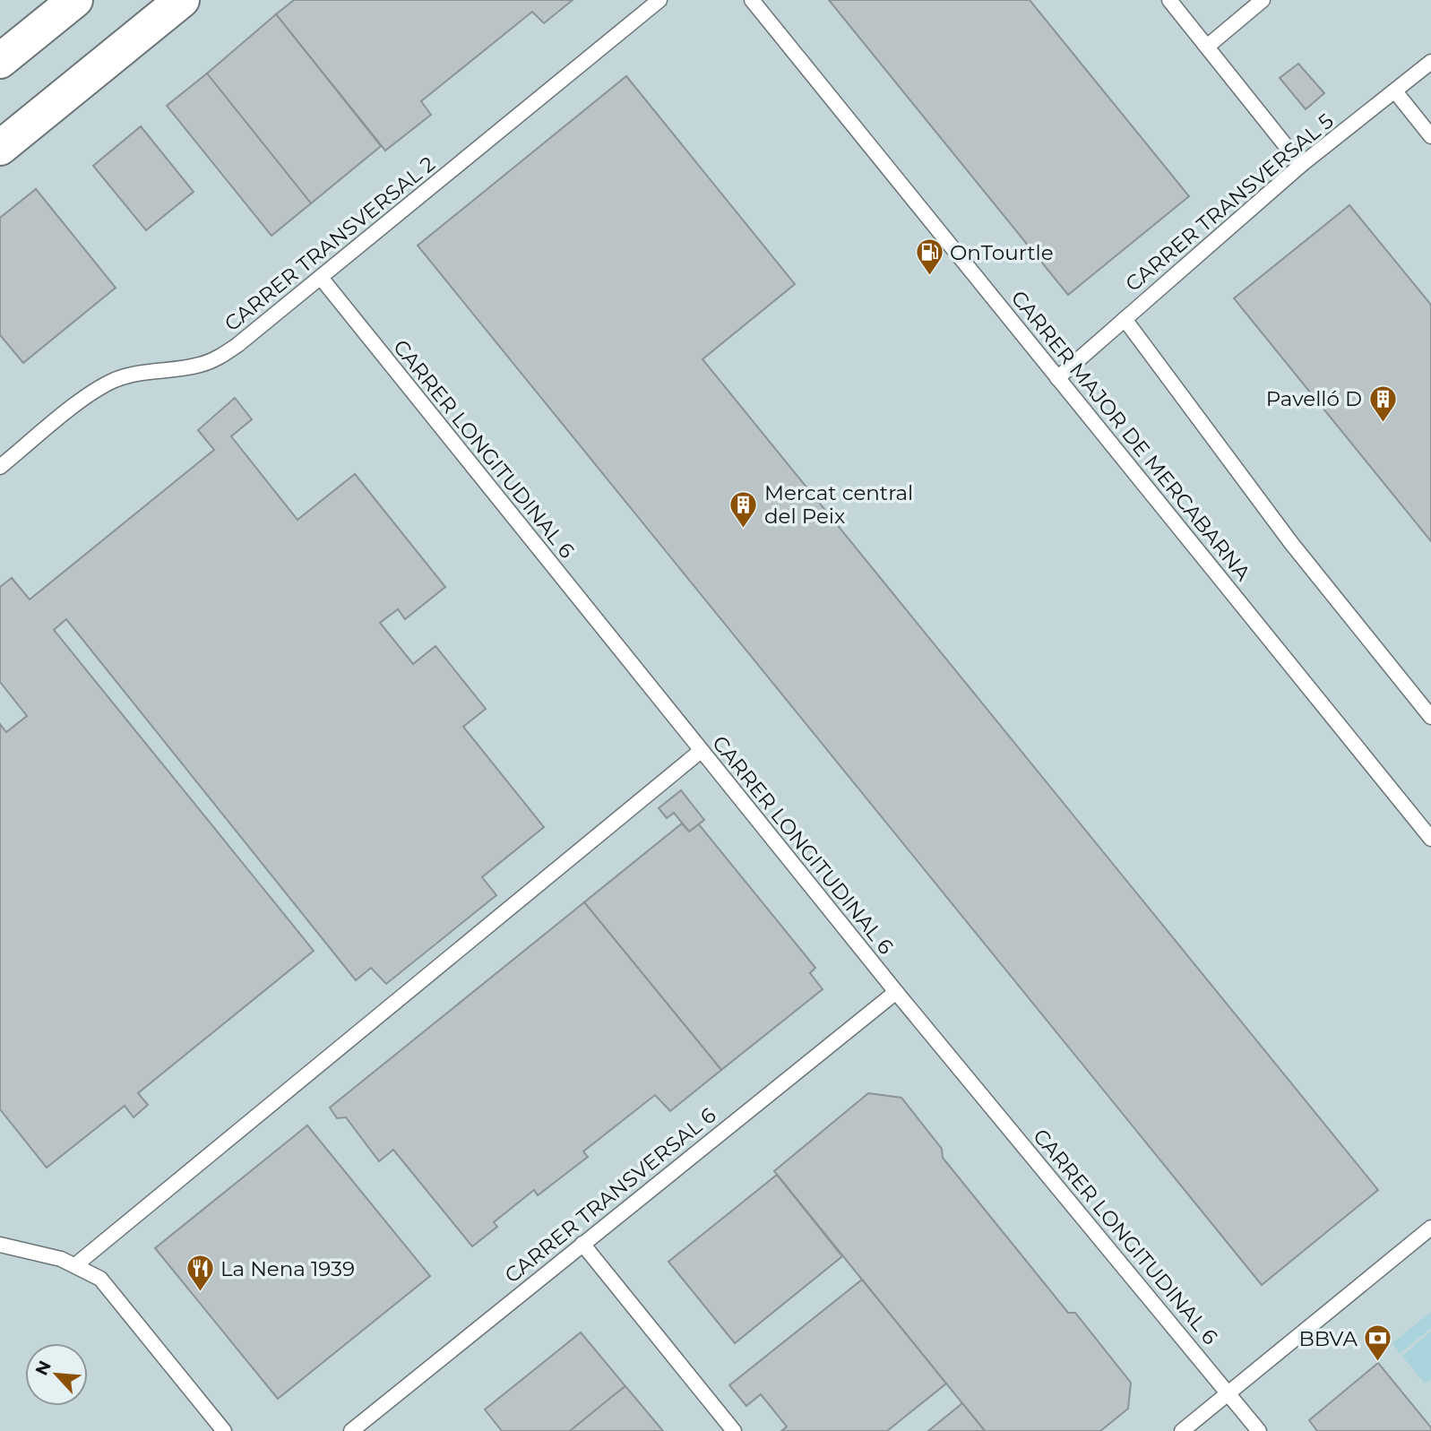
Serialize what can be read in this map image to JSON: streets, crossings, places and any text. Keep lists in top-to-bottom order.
{
  "streets": {
    "lane": [
      "CARRER TRANSVERSAL 5",
      "CARRER TRANSVERSAL 2",
      "CARRER MAJOR DE MERCABARNA",
      "CARRER LONGITUDINAL 6",
      "CARRER TRANSVERSAL 6"
    ]
  },
  "crossings": [
    ["CARRER TRANSVERSAL 5", "CARRER MAJOR DE MERCABARNA"],
    ["CARRER TRANSVERSAL 2", "CARRER LONGITUDINAL 6"],
    ["CARRER LONGITUDINAL 6", "CARRER TRANSVERSAL 6"]
  ],
  "places": {
    "fuel station": ["OnTourtle"],
    "building": ["Pavelló D", "Mercat central del Peix"],
    "restaurant": ["La Nena 1939"],
    "bank": ["BBVA"]
  },
  "north": "top left"
}
